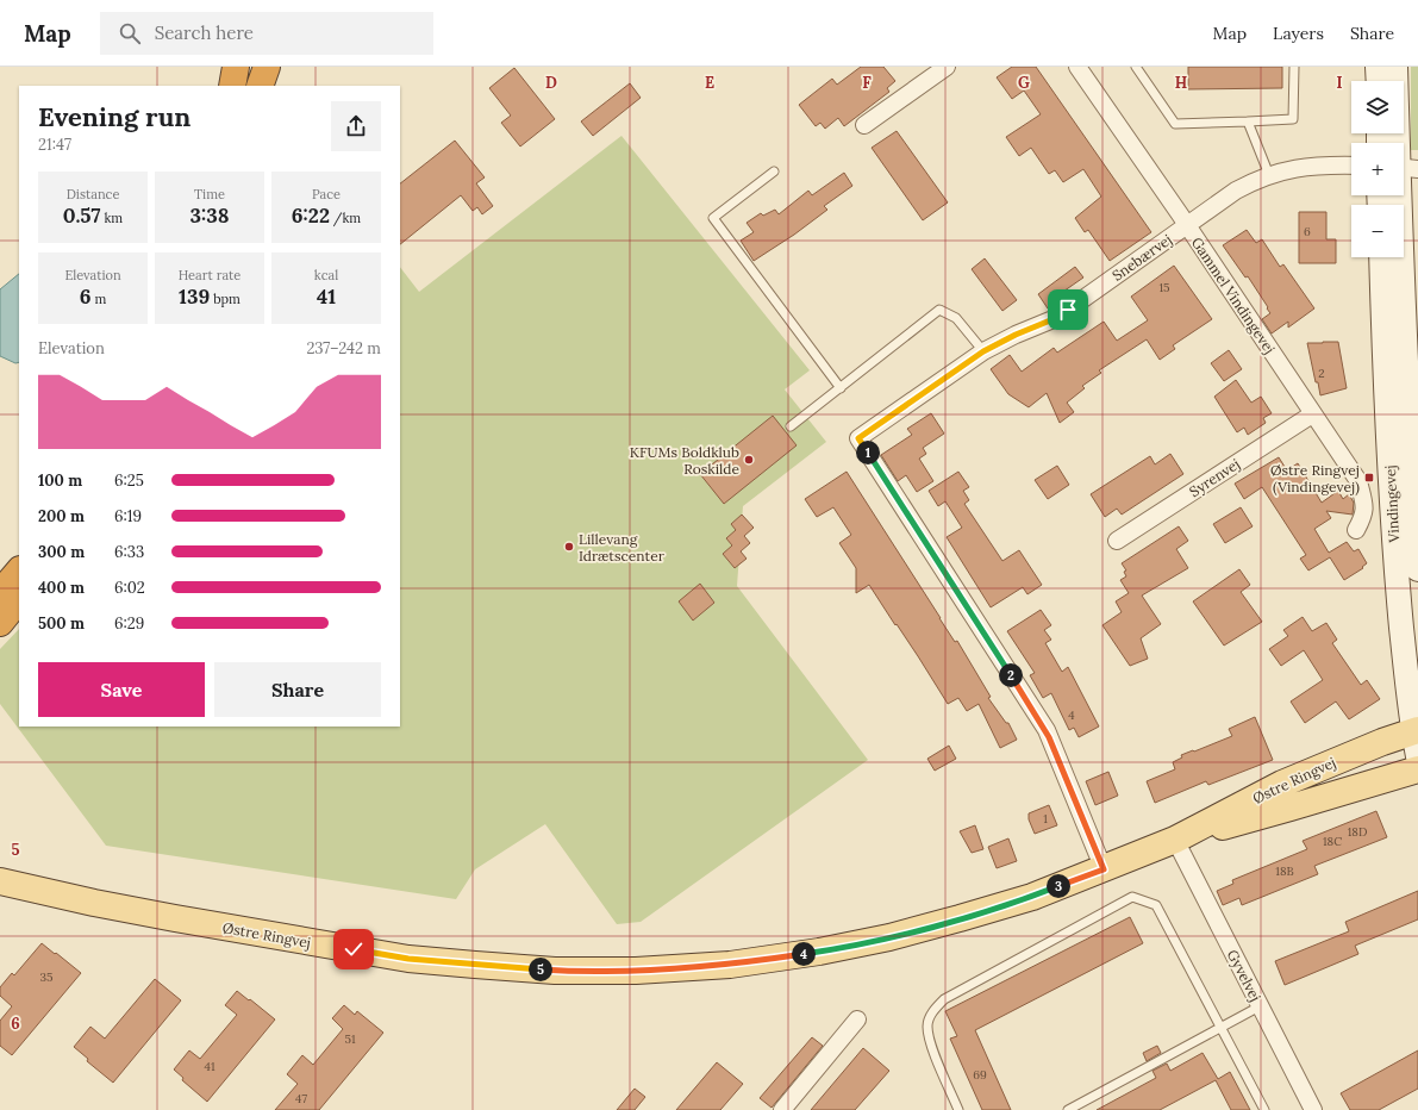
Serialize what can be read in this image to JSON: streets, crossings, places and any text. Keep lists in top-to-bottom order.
{
  "streets": {
    "main road": ["Vindingevej", "Østre Ringvej"],
    "street": [
      "Snebærvej",
      "Gammel Vindingevej",
      "Syrenvej",
      "Gyvelvej"
    ]
  },
  "crossings": [
    ["Snebærvej", "Gammel Vindingevej"],
    ["Snebærvej", "Østre Ringvej"],
    ["Gammel Vindingevej", "Syrenvej"],
    ["Vindingevej", "Østre Ringvej"],
    ["Østre Ringvej", "Gyvelvej"]
  ],
  "places": {
    "other": ["KFUMs Boldklub Roskilde", "Lillevang Idrætscenter"],
    "transit": ["Østre Ringvej (Vindingevej)"]
  },
  "house_numbers": [
    "6",
    "15",
    "2",
    "4",
    "1",
    "18D",
    "18C",
    "18B",
    "35",
    "51",
    "41",
    "69",
    "47"
  ],
  "page": {
    "header": "Map",
    "search": "Search here",
    "nav": ["Map", "Layers", "Share"],
    "map_buttons": ["+", "−"],
    "heading": ["Evening run", "21:47"],
    "stats": [
      ["Distance", "0.57 km"],
      ["Time", "3:38"],
      ["Pace", "6:22 /km"],
      ["Elevation", "6 m"],
      ["Heart rate", "139 bpm"],
      ["kcal", "41"]
    ],
    "chart": ["Elevation", "237–242 m"],
    "pins": [
      "1",
      "2",
      "3",
      "4",
      "5"
    ],
    "list": [
      {
        "name": "100 m",
        "note": "6:25"
      },
      {
        "name": "200 m",
        "note": "6:19"
      },
      {
        "name": "300 m",
        "note": "6:33"
      },
      {
        "name": "400 m",
        "note": "6:02"
      },
      {
        "name": "500 m",
        "note": "6:29"
      }
    ],
    "buttons": ["Save", "Share"]
  },
  "grid": {
    "columns": [
      "D",
      "E",
      "F",
      "G",
      "H",
      "I"
    ],
    "rows": ["5", "6"]
  }
}
